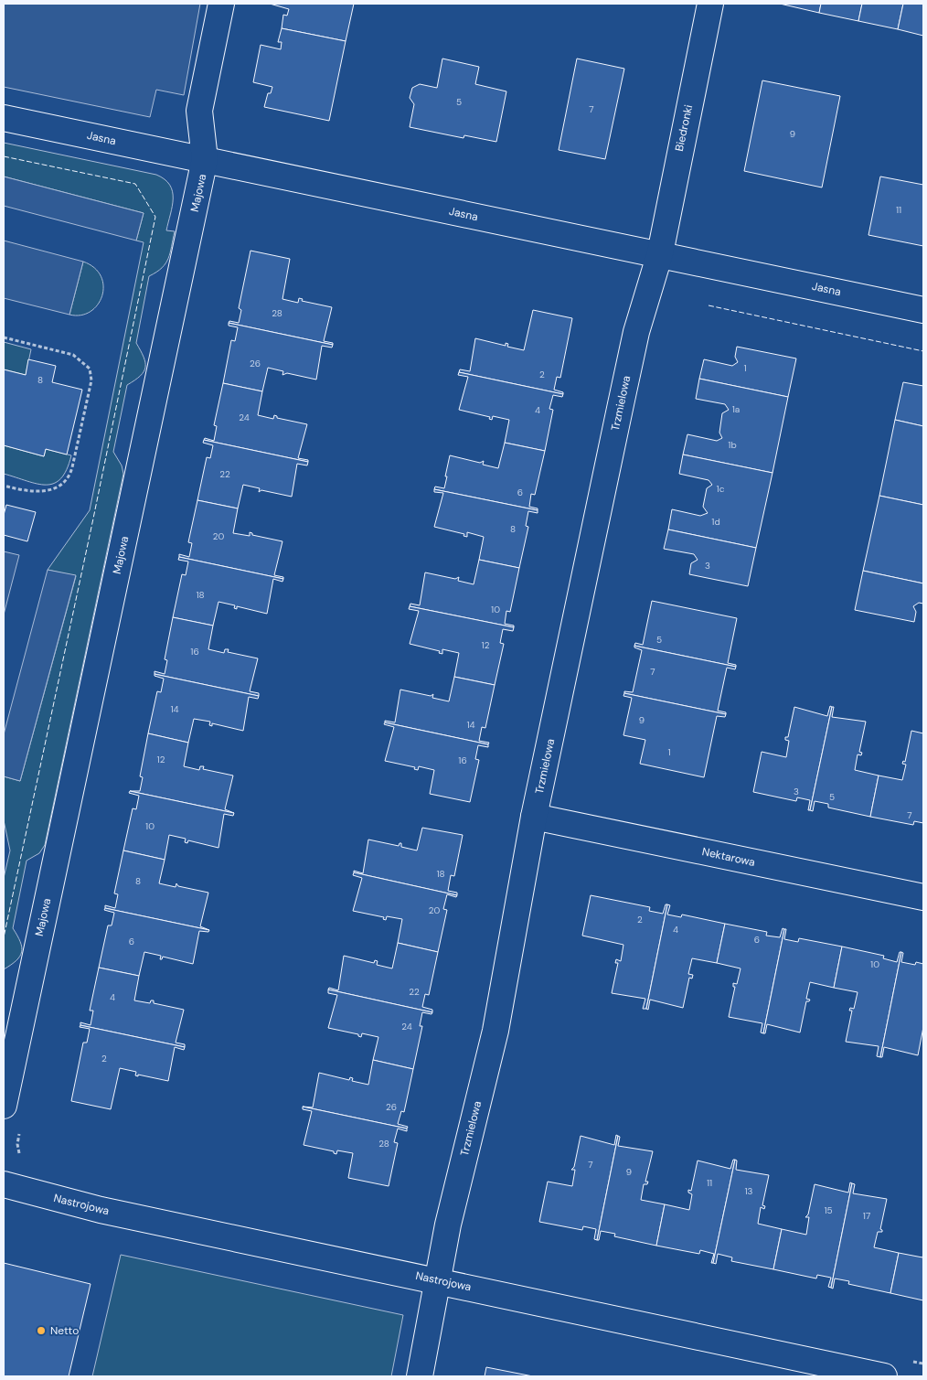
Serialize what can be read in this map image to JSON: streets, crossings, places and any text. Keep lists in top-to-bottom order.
{
  "streets": {
    "street": [
      "Biedronki",
      "Jasna",
      "Majowa",
      "Trzmielowa",
      "Nektarowa",
      "Nastrojowa"
    ]
  },
  "crossings": [
    ["Biedronki", "Jasna"],
    ["Biedronki", "Trzmielowa"],
    ["Jasna", "Majowa"],
    ["Jasna", "Trzmielowa"],
    ["Trzmielowa", "Nektarowa"],
    ["Trzmielowa", "Nastrojowa"]
  ],
  "places": ["Netto"],
  "house_numbers": [
    "5",
    "7",
    "9",
    "11",
    "28",
    "26",
    "1",
    "2",
    "8",
    "1a",
    "4",
    "24",
    "1b",
    "22",
    "1c",
    "6",
    "1d",
    "8",
    "20",
    "3",
    "18",
    "10",
    "5",
    "12",
    "16",
    "7",
    "14",
    "9",
    "14",
    "1",
    "12",
    "16",
    "3",
    "5",
    "7",
    "10",
    "18",
    "8",
    "20",
    "2",
    "4",
    "6",
    "6",
    "10",
    "22",
    "4",
    "24",
    "2",
    "26",
    "28",
    "7",
    "9",
    "11",
    "13",
    "15",
    "17"
  ]
}
